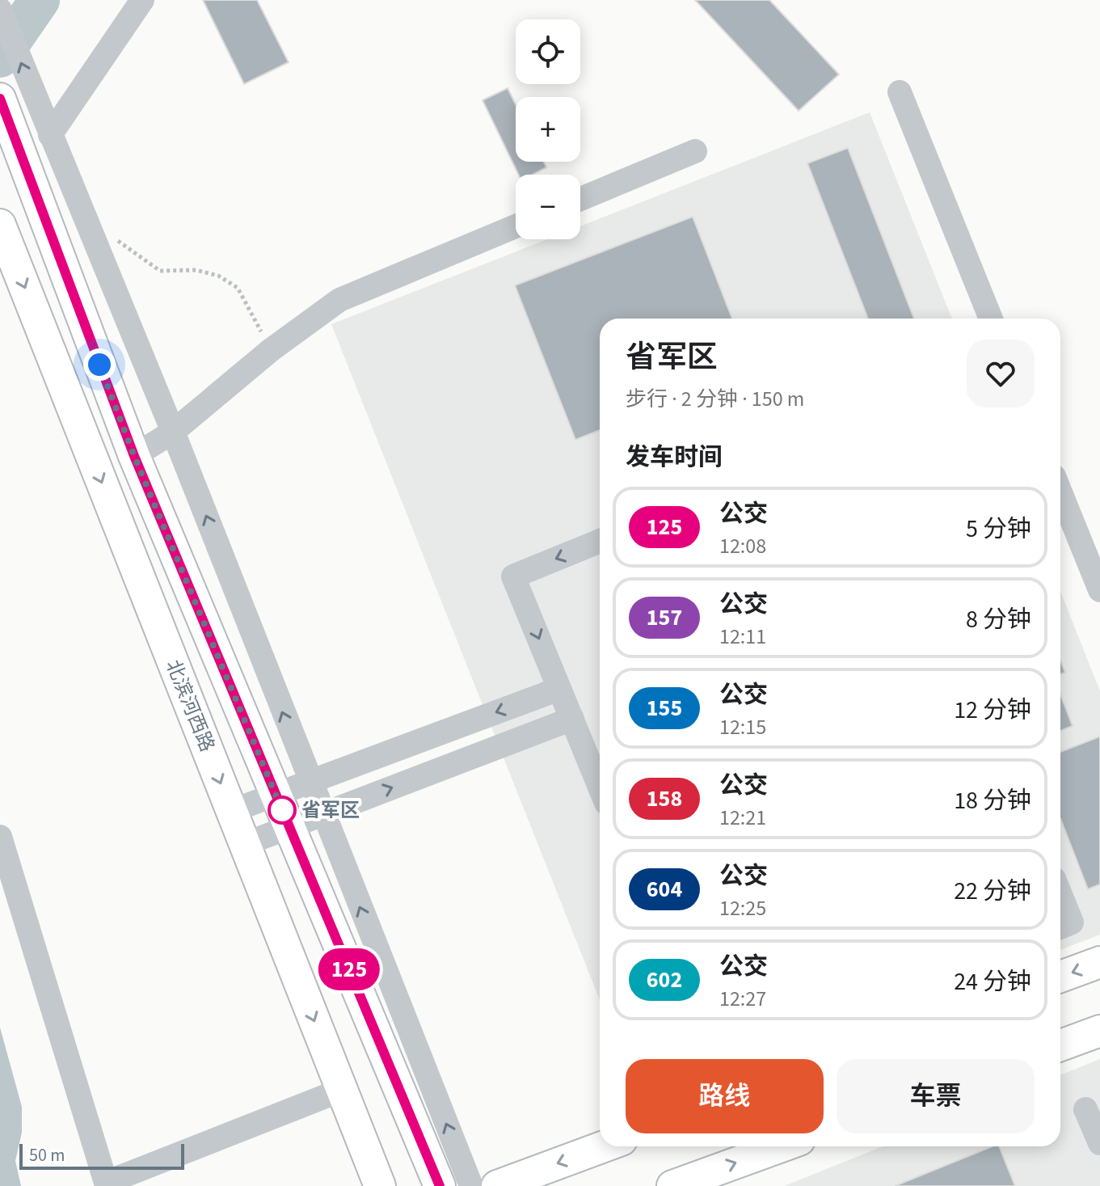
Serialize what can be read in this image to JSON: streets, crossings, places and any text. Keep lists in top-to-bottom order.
{
  "streets": {
    "main road": ["北滨河西路"]
  },
  "places": ["省军区"],
  "lines": ["bus line 125"],
  "scale_bar": "50 m",
  "page": {
    "on_map": "125",
    "map_buttons": ["+", "−"],
    "heading": [
      ["省军区", "步行 · 2 分钟 · 150 m"],
      "发车时间"
    ],
    "list": [
      {
        "mark": "125",
        "name": "公交",
        "note": "12:08",
        "value": "5 分钟"
      },
      {
        "mark": "157",
        "name": "公交",
        "note": "12:11",
        "value": "8 分钟"
      },
      {
        "mark": "155",
        "name": "公交",
        "note": "12:15",
        "value": "12 分钟"
      },
      {
        "mark": "158",
        "name": "公交",
        "note": "12:21",
        "value": "18 分钟"
      },
      {
        "mark": "604",
        "name": "公交",
        "note": "12:25",
        "value": "22 分钟"
      },
      {
        "mark": "602",
        "name": "公交",
        "note": "12:27",
        "value": "24 分钟"
      }
    ],
    "buttons": ["路线", "车票"],
    "scale": "50 m"
  }
}
